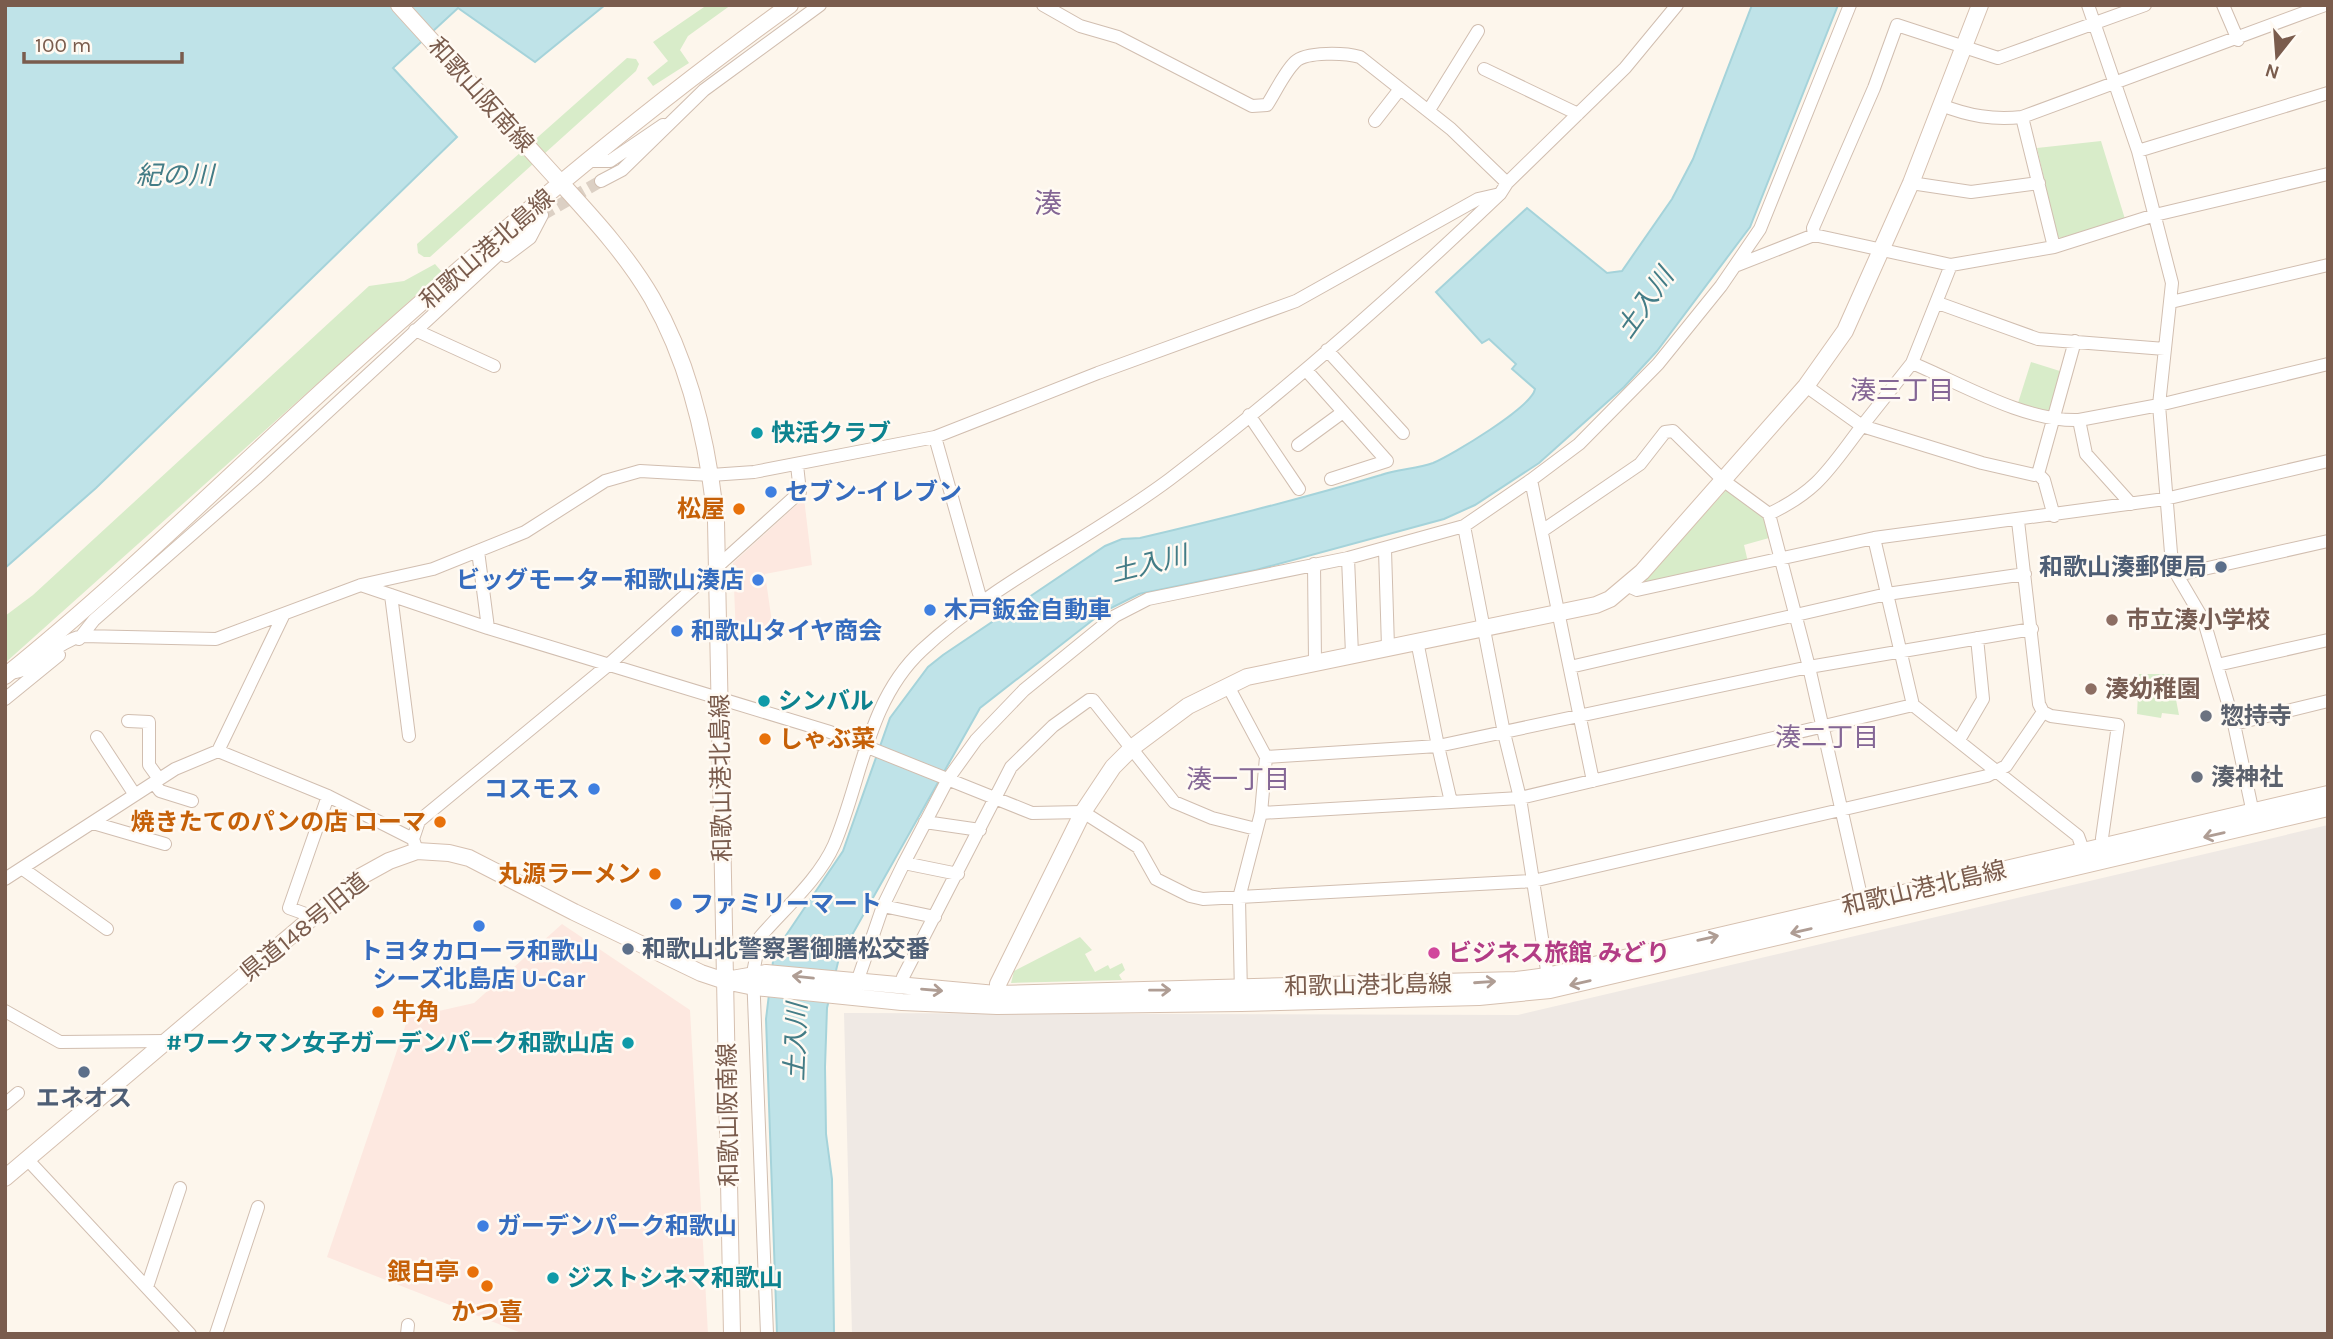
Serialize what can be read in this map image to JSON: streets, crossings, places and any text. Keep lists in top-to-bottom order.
{
  "streets": {
    "main road": ["和歌山阪南線", "和歌山港北島線", "県道148号旧道"]
  },
  "crossings": [
    ["和歌山阪南線", "和歌山港北島線"],
    ["和歌山阪南線", "県道148号旧道"],
    ["和歌山港北島線", "県道148号旧道"]
  ],
  "districts": [
    "湊",
    "湊三丁目",
    "湊二丁目",
    "湊一丁目"
  ],
  "water": ["紀の川", "土入川"],
  "places": [
    "快活クラブ",
    "セブン-イレブン",
    "松屋",
    "和歌山湊郵便局",
    "ビッグモーター和歌山湊店",
    "木戸鈑金自動車",
    "市立湊小学校",
    "和歌山タイヤ商会",
    "湊幼稚園",
    "シンバル",
    "惣持寺",
    "しゃぶ菜",
    "湊神社",
    "コスモス",
    "焼きたてのパンの店 ローマ",
    "丸源ラーメン",
    "ファミリーマート",
    "トヨタカローラ和歌山 シーズ北島店 U-Car",
    "和歌山北警察署御膳松交番",
    "ビジネス旅館 みどり",
    "牛角",
    "#ワークマン女子ガーデンパーク和歌山店",
    "エネオス",
    "ガーデンパーク和歌山",
    "銀白亭",
    "ジストシネマ和歌山",
    "かつ喜"
  ],
  "scale_bar": "100 m",
  "north": "bottom"
}
